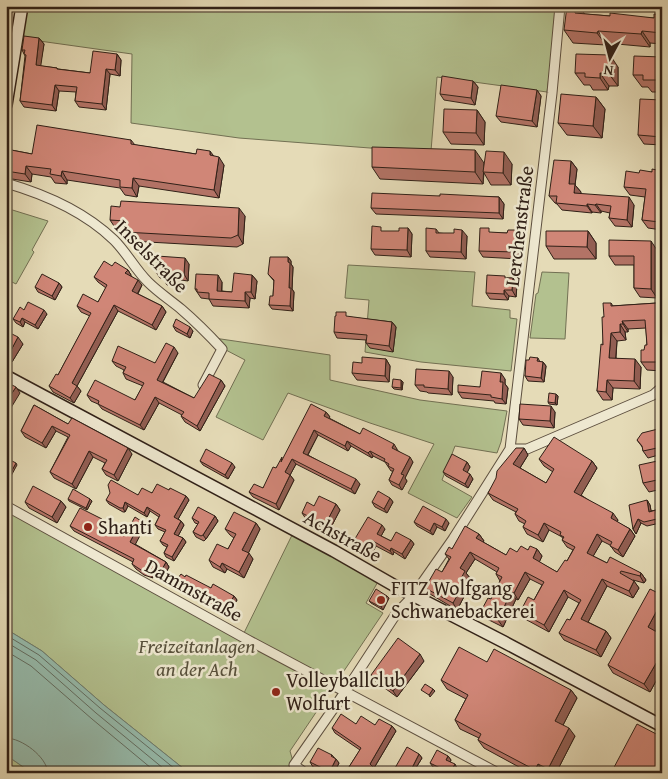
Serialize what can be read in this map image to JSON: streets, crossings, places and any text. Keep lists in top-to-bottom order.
{
  "streets": {
    "main road": ["Achstraße"],
    "street": ["Lerchenstraße", "Inselstraße", "Dammstraße"]
  },
  "parks": ["Freizeitanlagen an der Ach"],
  "places": ["Shanti", "FITZ Wolfgang Schwanebackerei", "Volleyballclub Wolfurt"],
  "north": "bottom"
}
